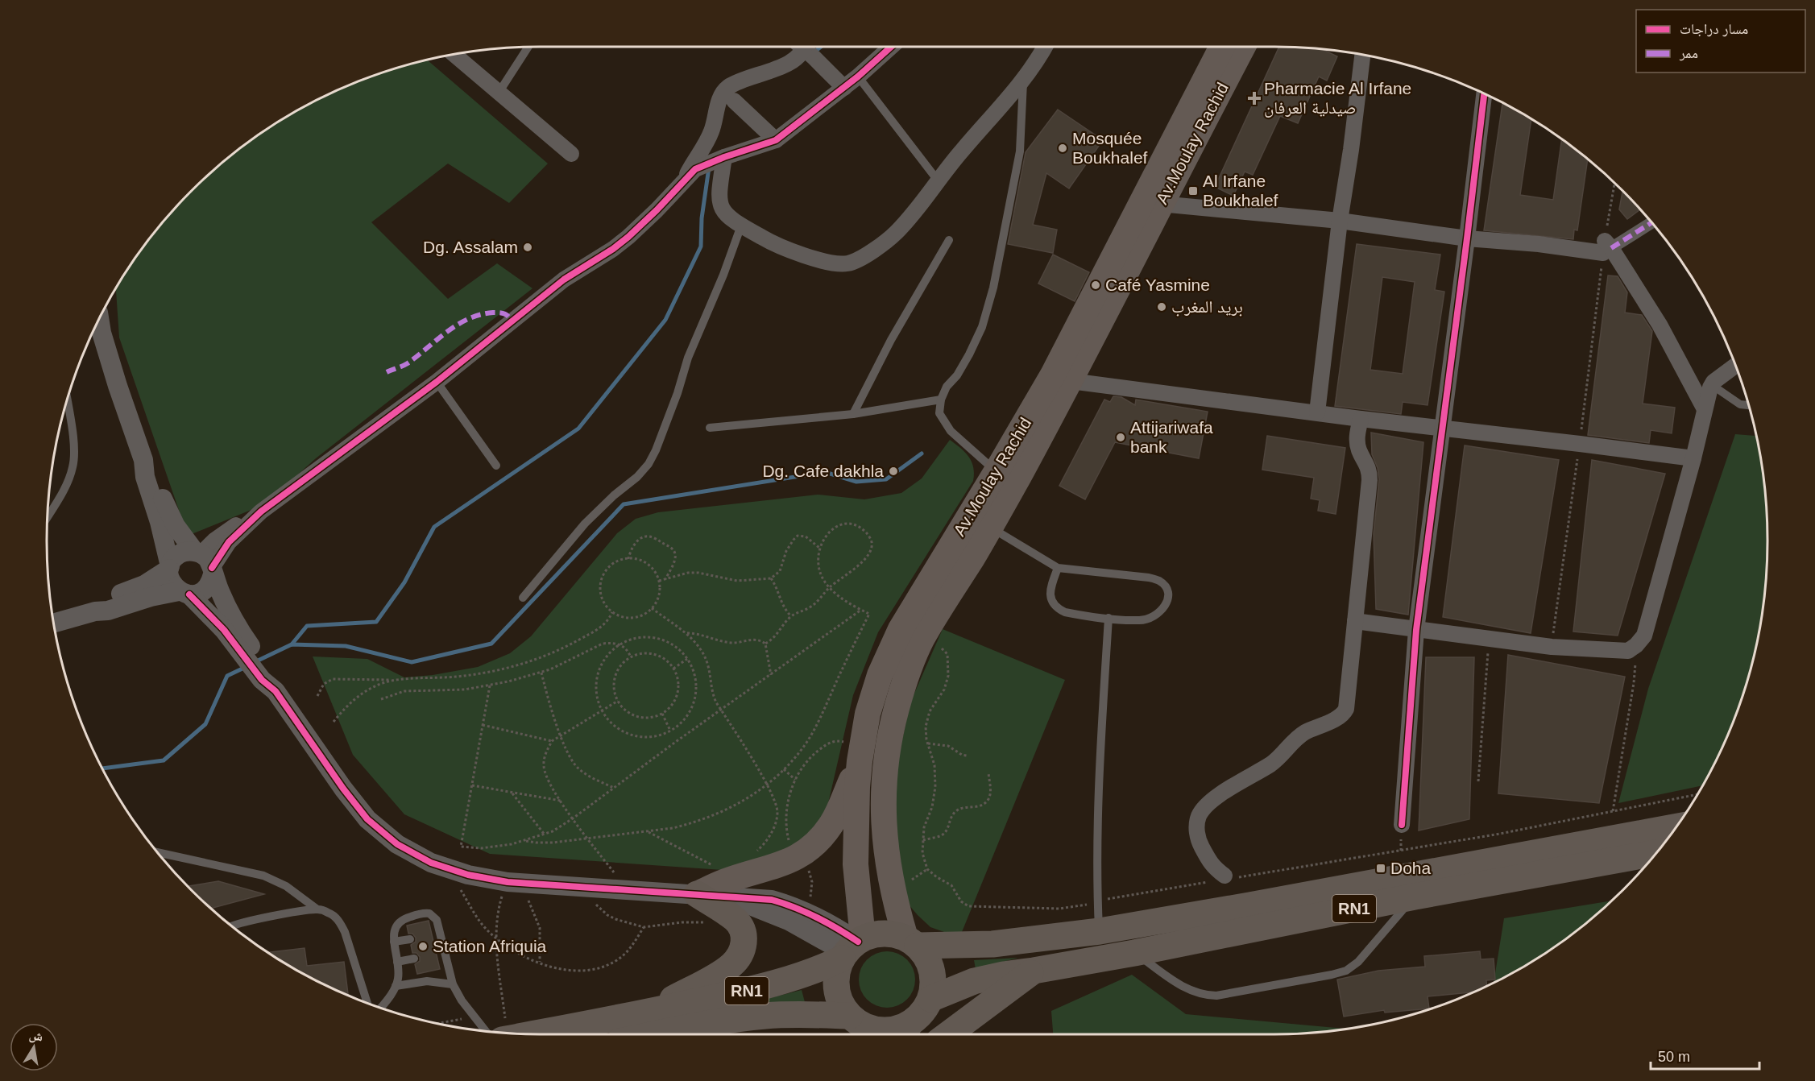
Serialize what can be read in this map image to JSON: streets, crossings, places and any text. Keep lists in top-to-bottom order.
{
  "streets": {
    "highway": ["RN1"],
    "main road": ["Av.Moulay Rachid"]
  },
  "crossings": [
    ["Av.Moulay Rachid", "RN1"]
  ],
  "places": {
    "health": ["Pharmacie Al Irfane صيدلية العرفان"],
    "other": [
      "Mosquée Boukhalef",
      "Dg. Assalam",
      "Café Yasmine",
      "بريد المغرب",
      "Attijariwafa bank",
      "Dg. Cafe dakhla",
      "Station Afriquia"
    ],
    "transit": ["Al Irfane Boukhalef", "Doha"]
  },
  "legend": ["مسار دراجات", "ممر"],
  "scale_bar": "50 m",
  "north": "top"
}
